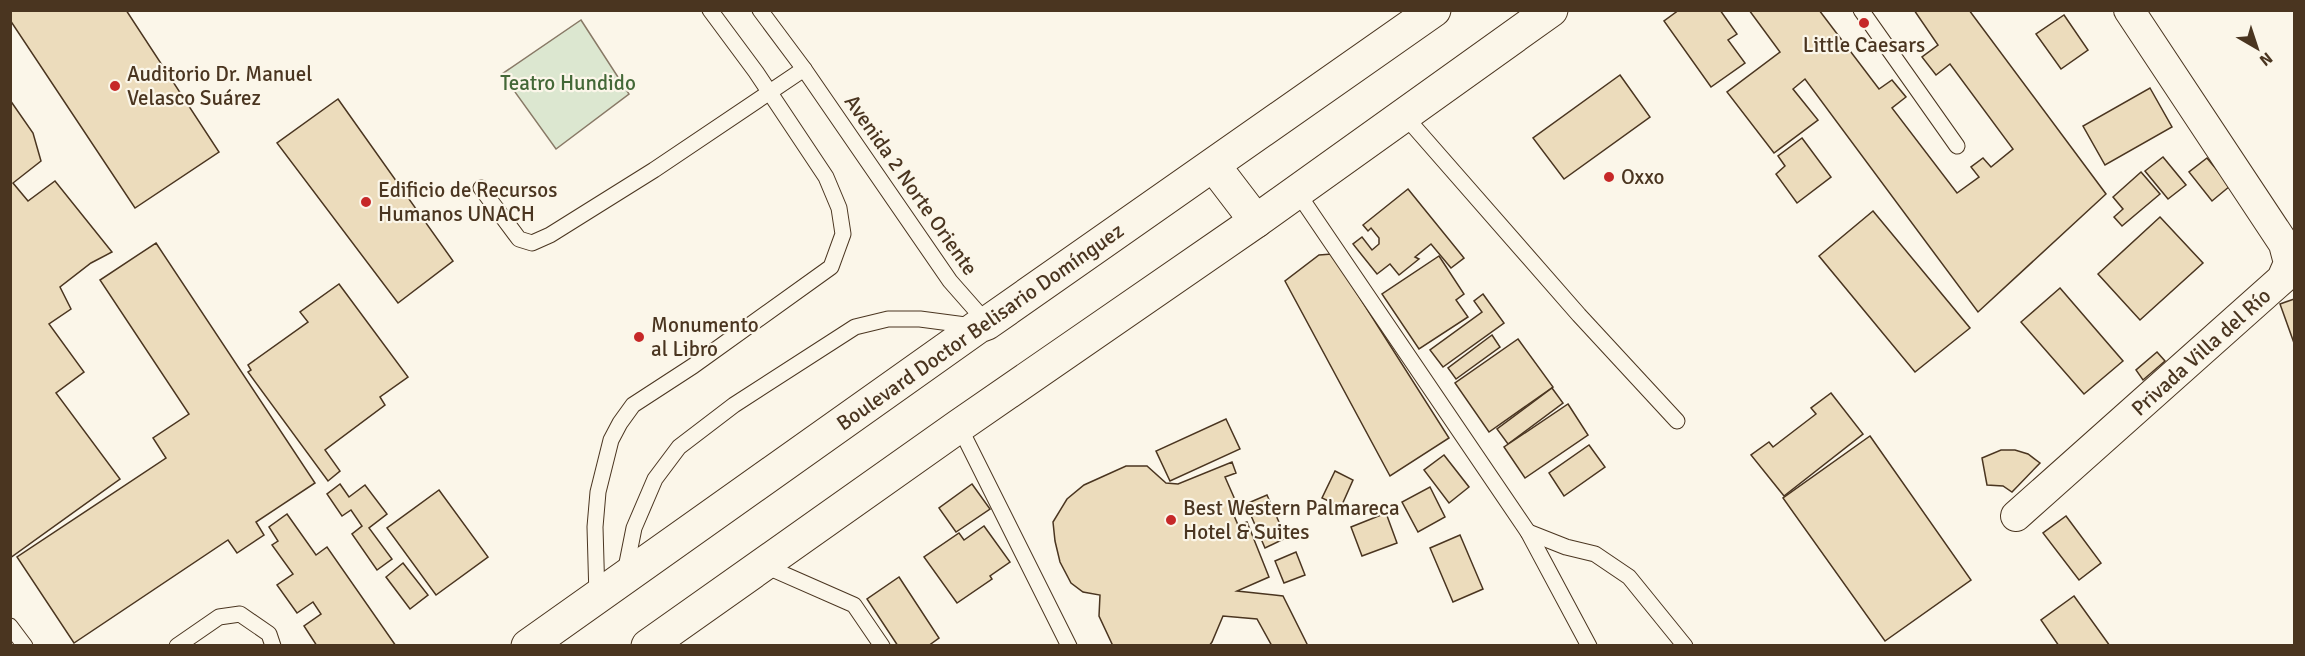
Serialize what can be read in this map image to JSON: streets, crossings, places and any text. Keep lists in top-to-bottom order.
{
  "streets": {
    "main road": ["Boulevard Doctor Belisario Domínguez"],
    "street": ["Privada Villa del Río"],
    "lane": ["Avenida 2 Norte Oriente"]
  },
  "crossings": [
    ["Avenida 2 Norte Oriente", "Boulevard Doctor Belisario Domínguez"]
  ],
  "parks": ["Teatro Hundido"],
  "places": [
    "Little Caesars",
    "Auditorio Dr. Manuel Velasco Suárez",
    "Oxxo",
    "Edificio de Recursos Humanos UNACH",
    "Monumento al Libro",
    "Best Western Palmareca Hotel & Suites"
  ],
  "north": "bottom right"
}
